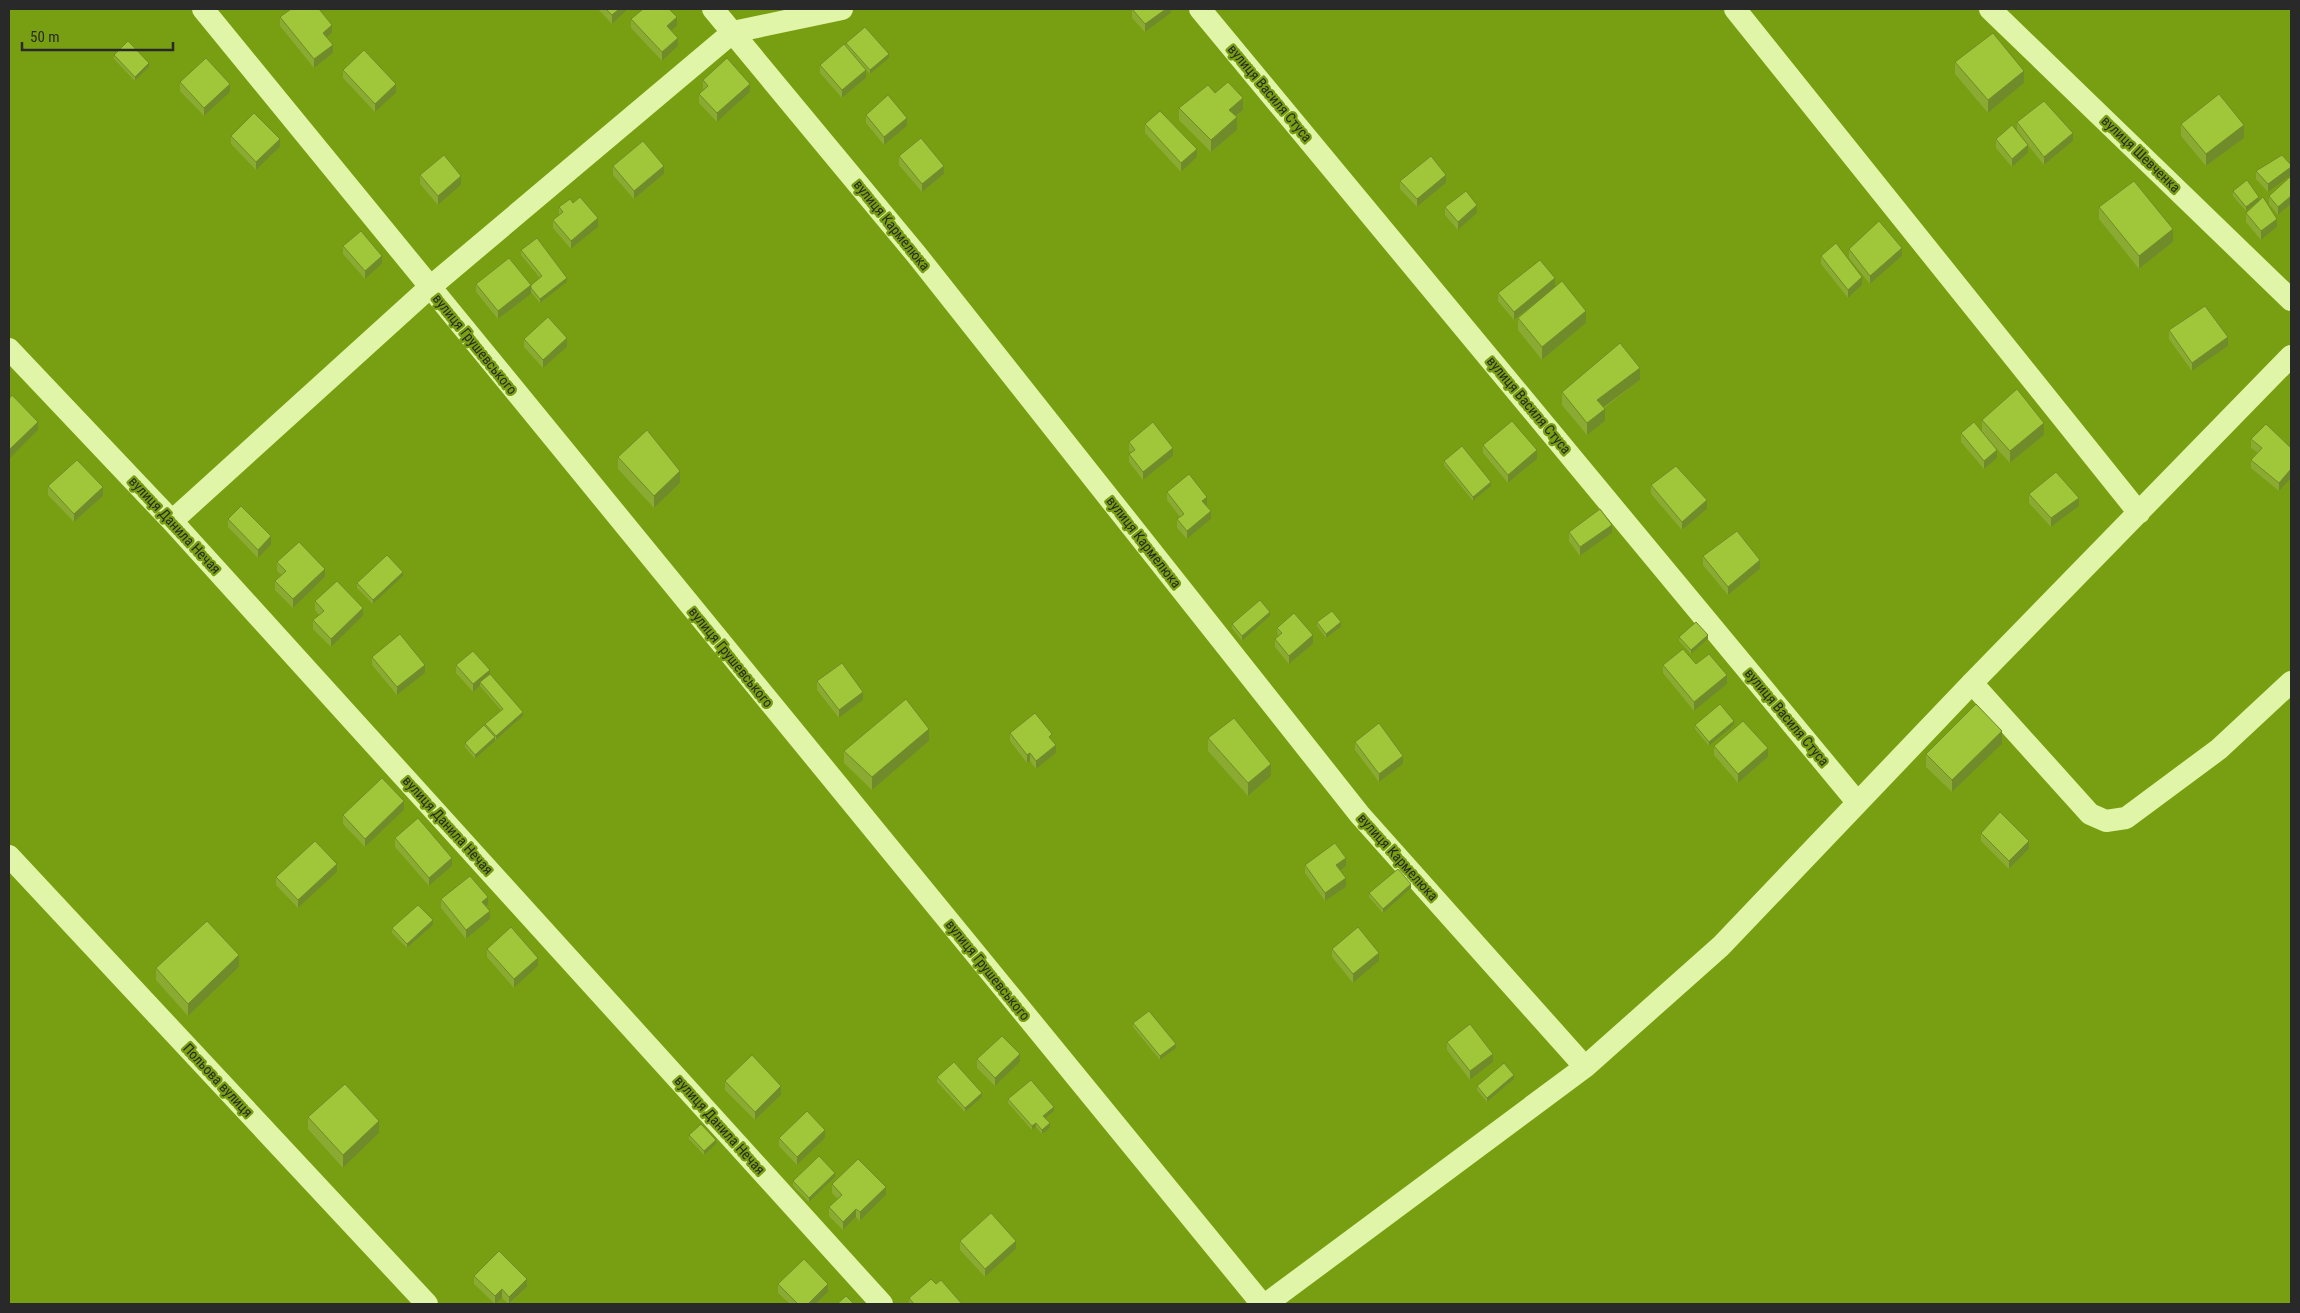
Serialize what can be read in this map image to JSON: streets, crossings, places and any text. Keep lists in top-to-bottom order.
{
  "streets": {
    "street": [
      "вулиця Василя Стуса",
      "вулиця Шевченка",
      "вулиця Кармелюка",
      "вулиця Грушевського",
      "вулиця Данила Нечая",
      "Польова вулиця"
    ]
  },
  "scale_bar": "50 m"
}
